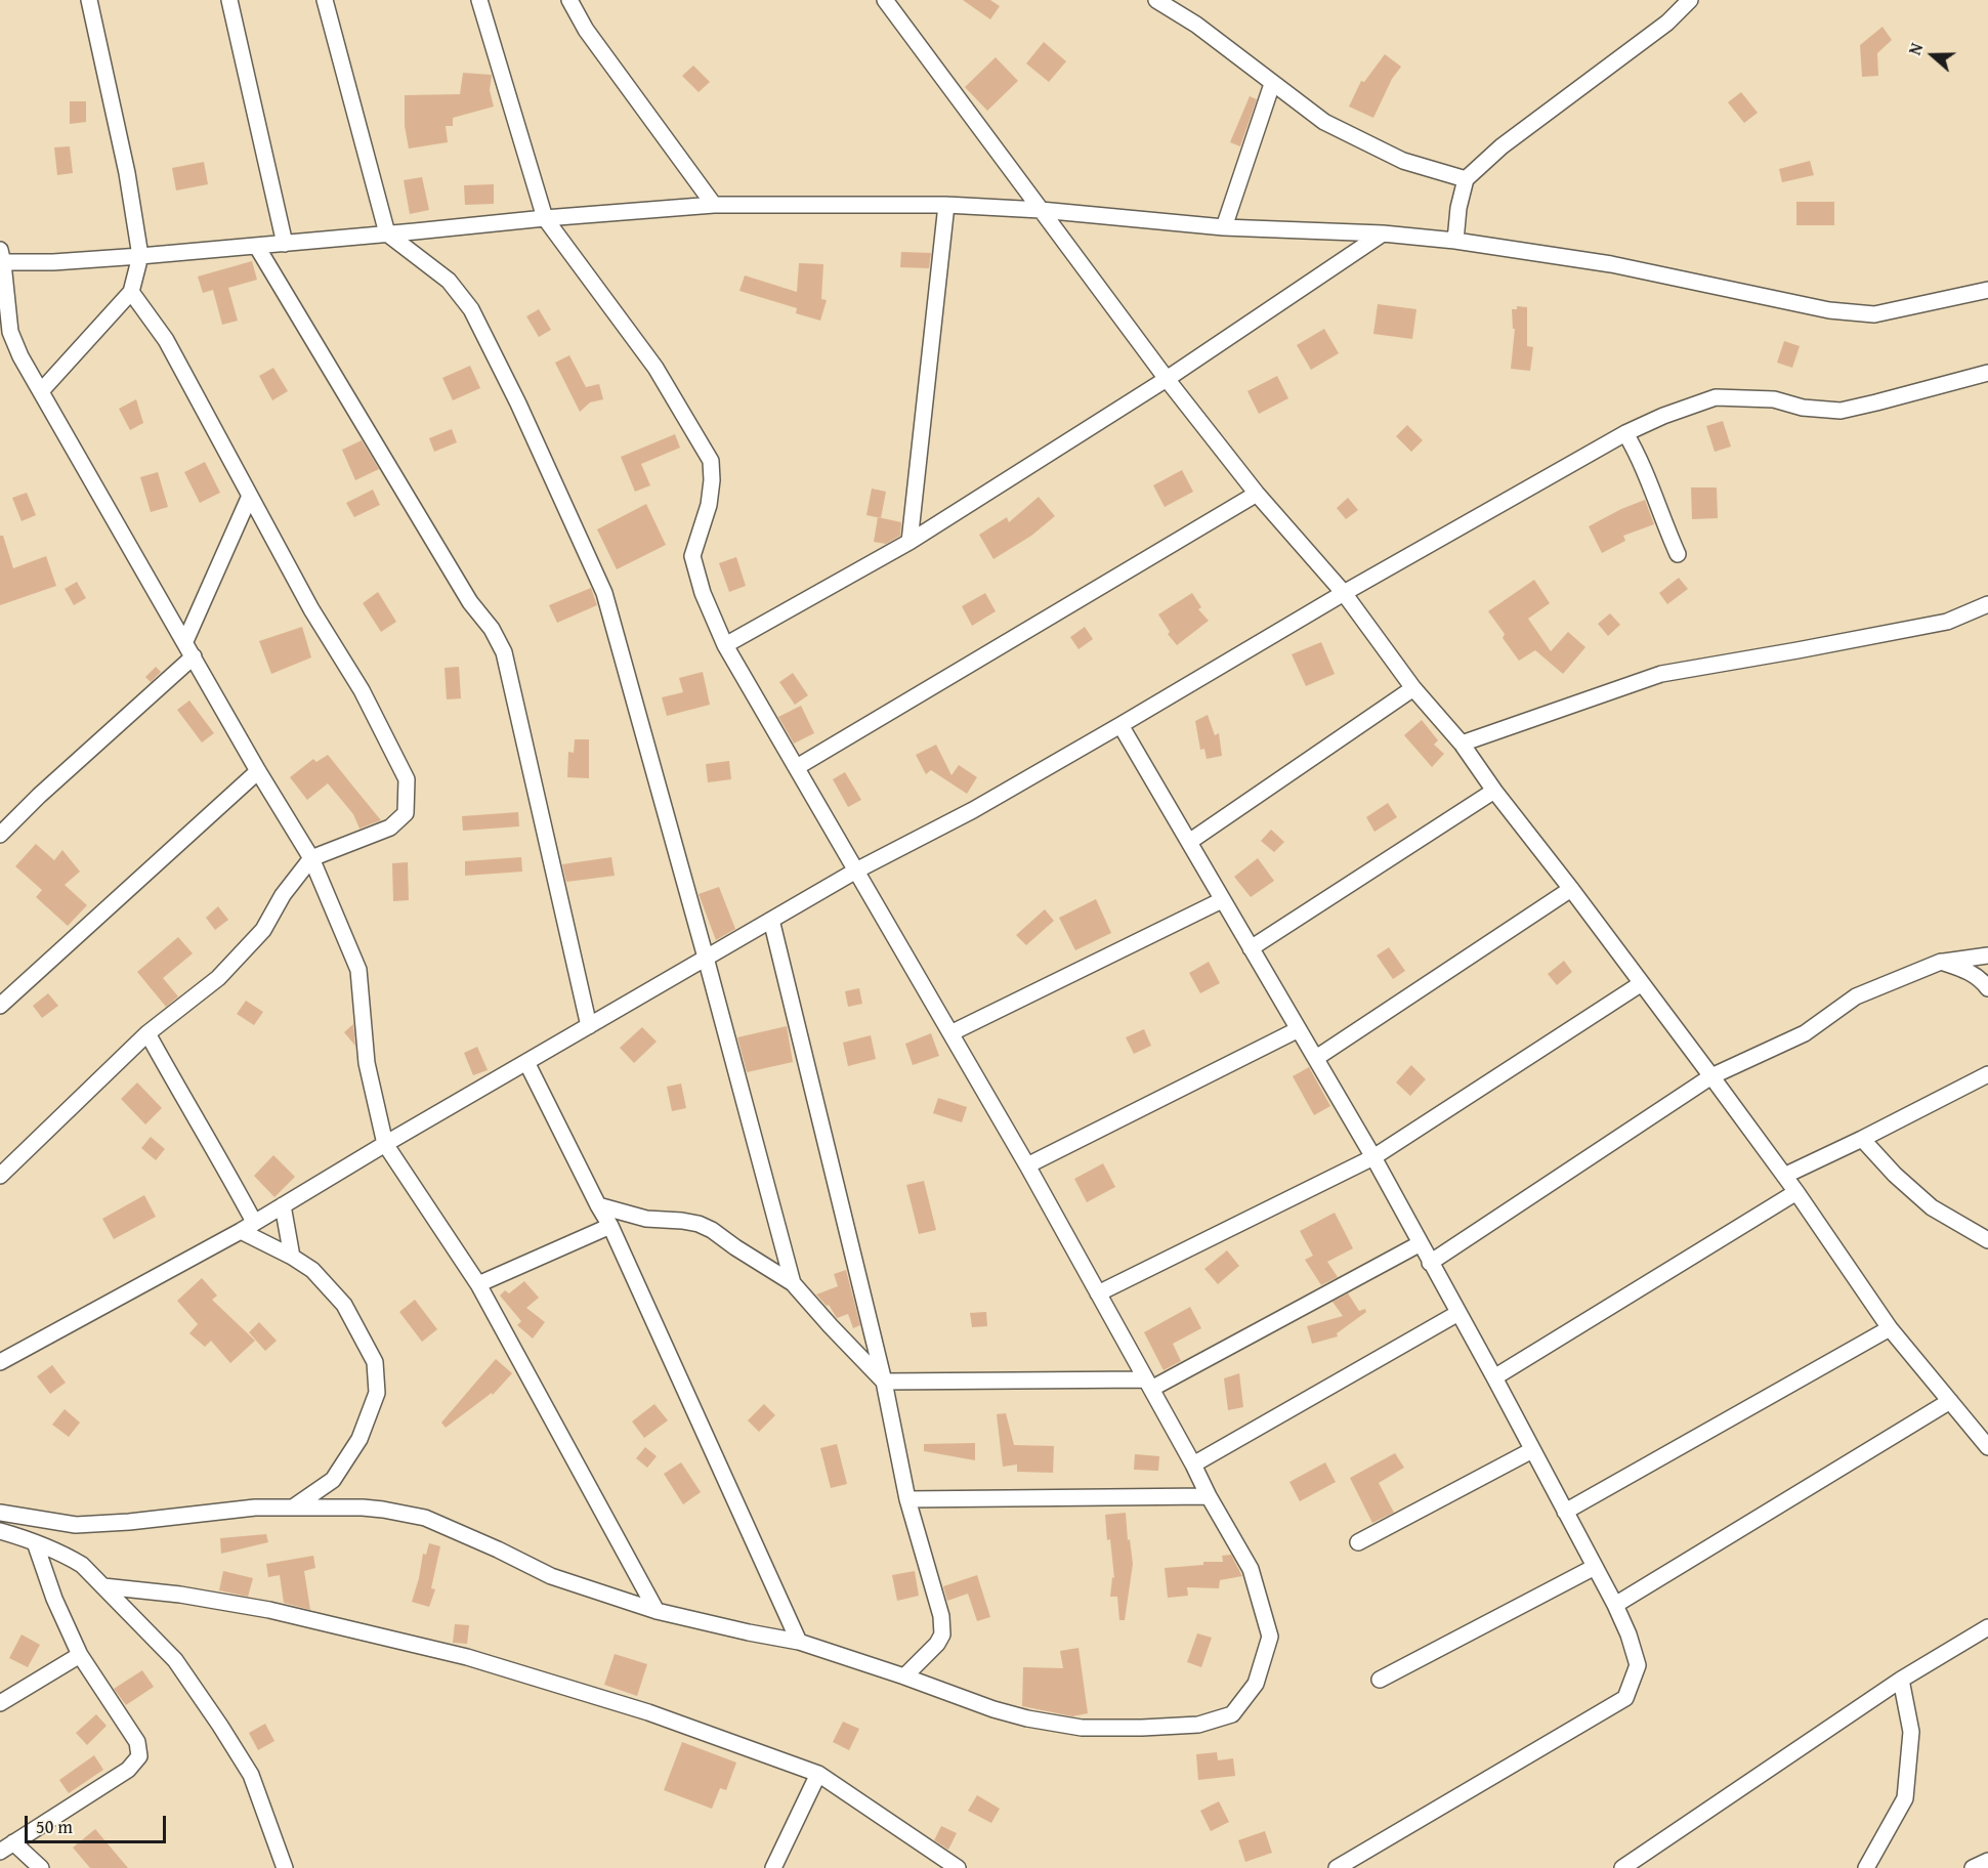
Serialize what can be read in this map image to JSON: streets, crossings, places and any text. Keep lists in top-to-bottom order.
{
  "scale_bar": "50 m",
  "north": "left"
}
